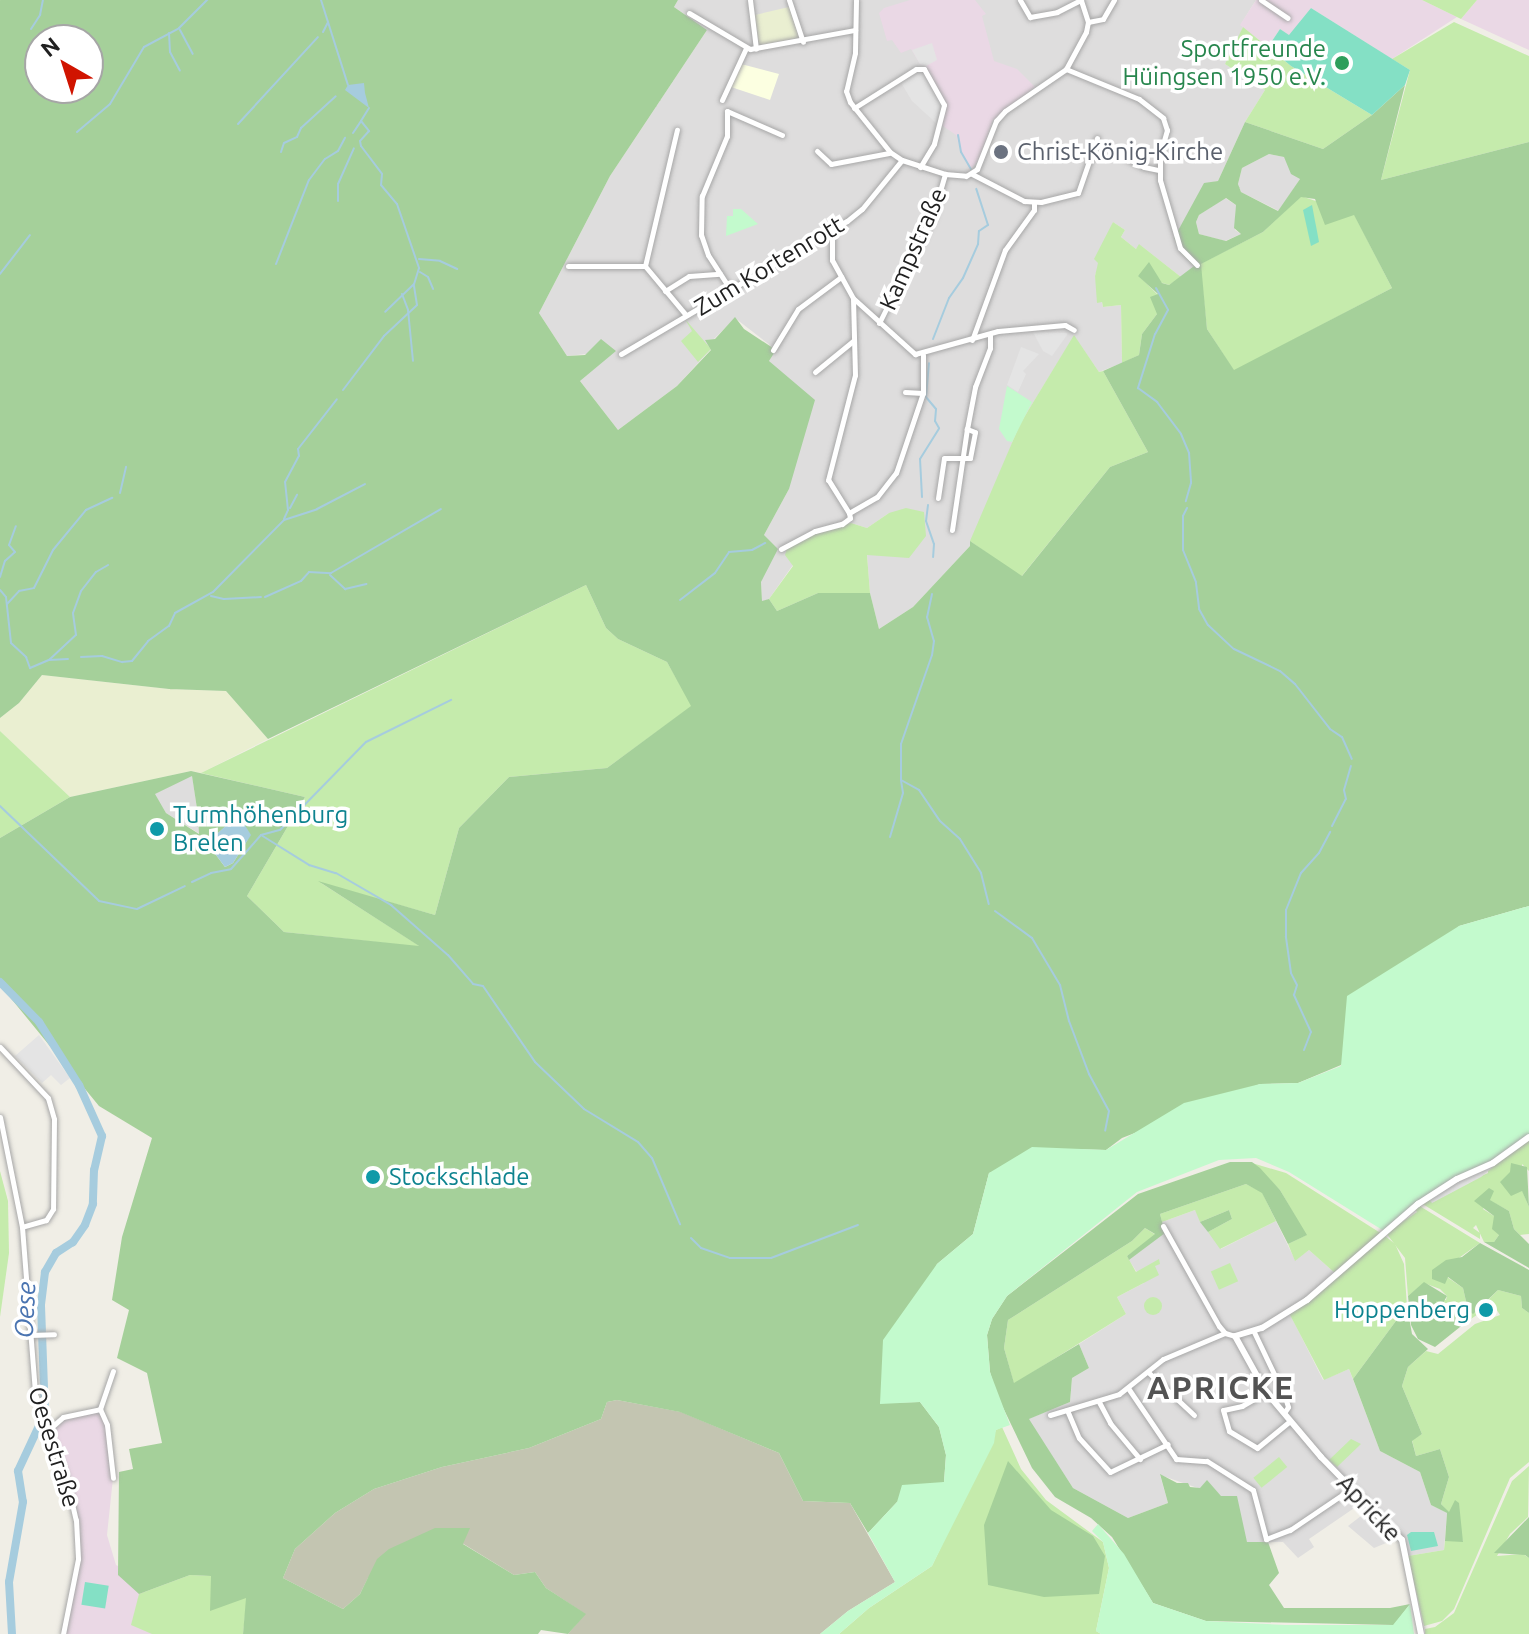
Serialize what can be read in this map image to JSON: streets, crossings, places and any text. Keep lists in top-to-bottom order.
{
  "streets": {
    "street": [
      "Kampstraße",
      "Zum Kortenrott",
      "Oesestraße",
      "Apricke"
    ]
  },
  "districts": ["APRICKE"],
  "water": ["Oese"],
  "places": [
    "Sportfreunde Hüingsen 1950 e.V.",
    "Christ-König-Kirche",
    "Turmhöhenburg Brelen",
    "Stockschlade",
    "Hoppenberg"
  ],
  "north": "top left"
}
